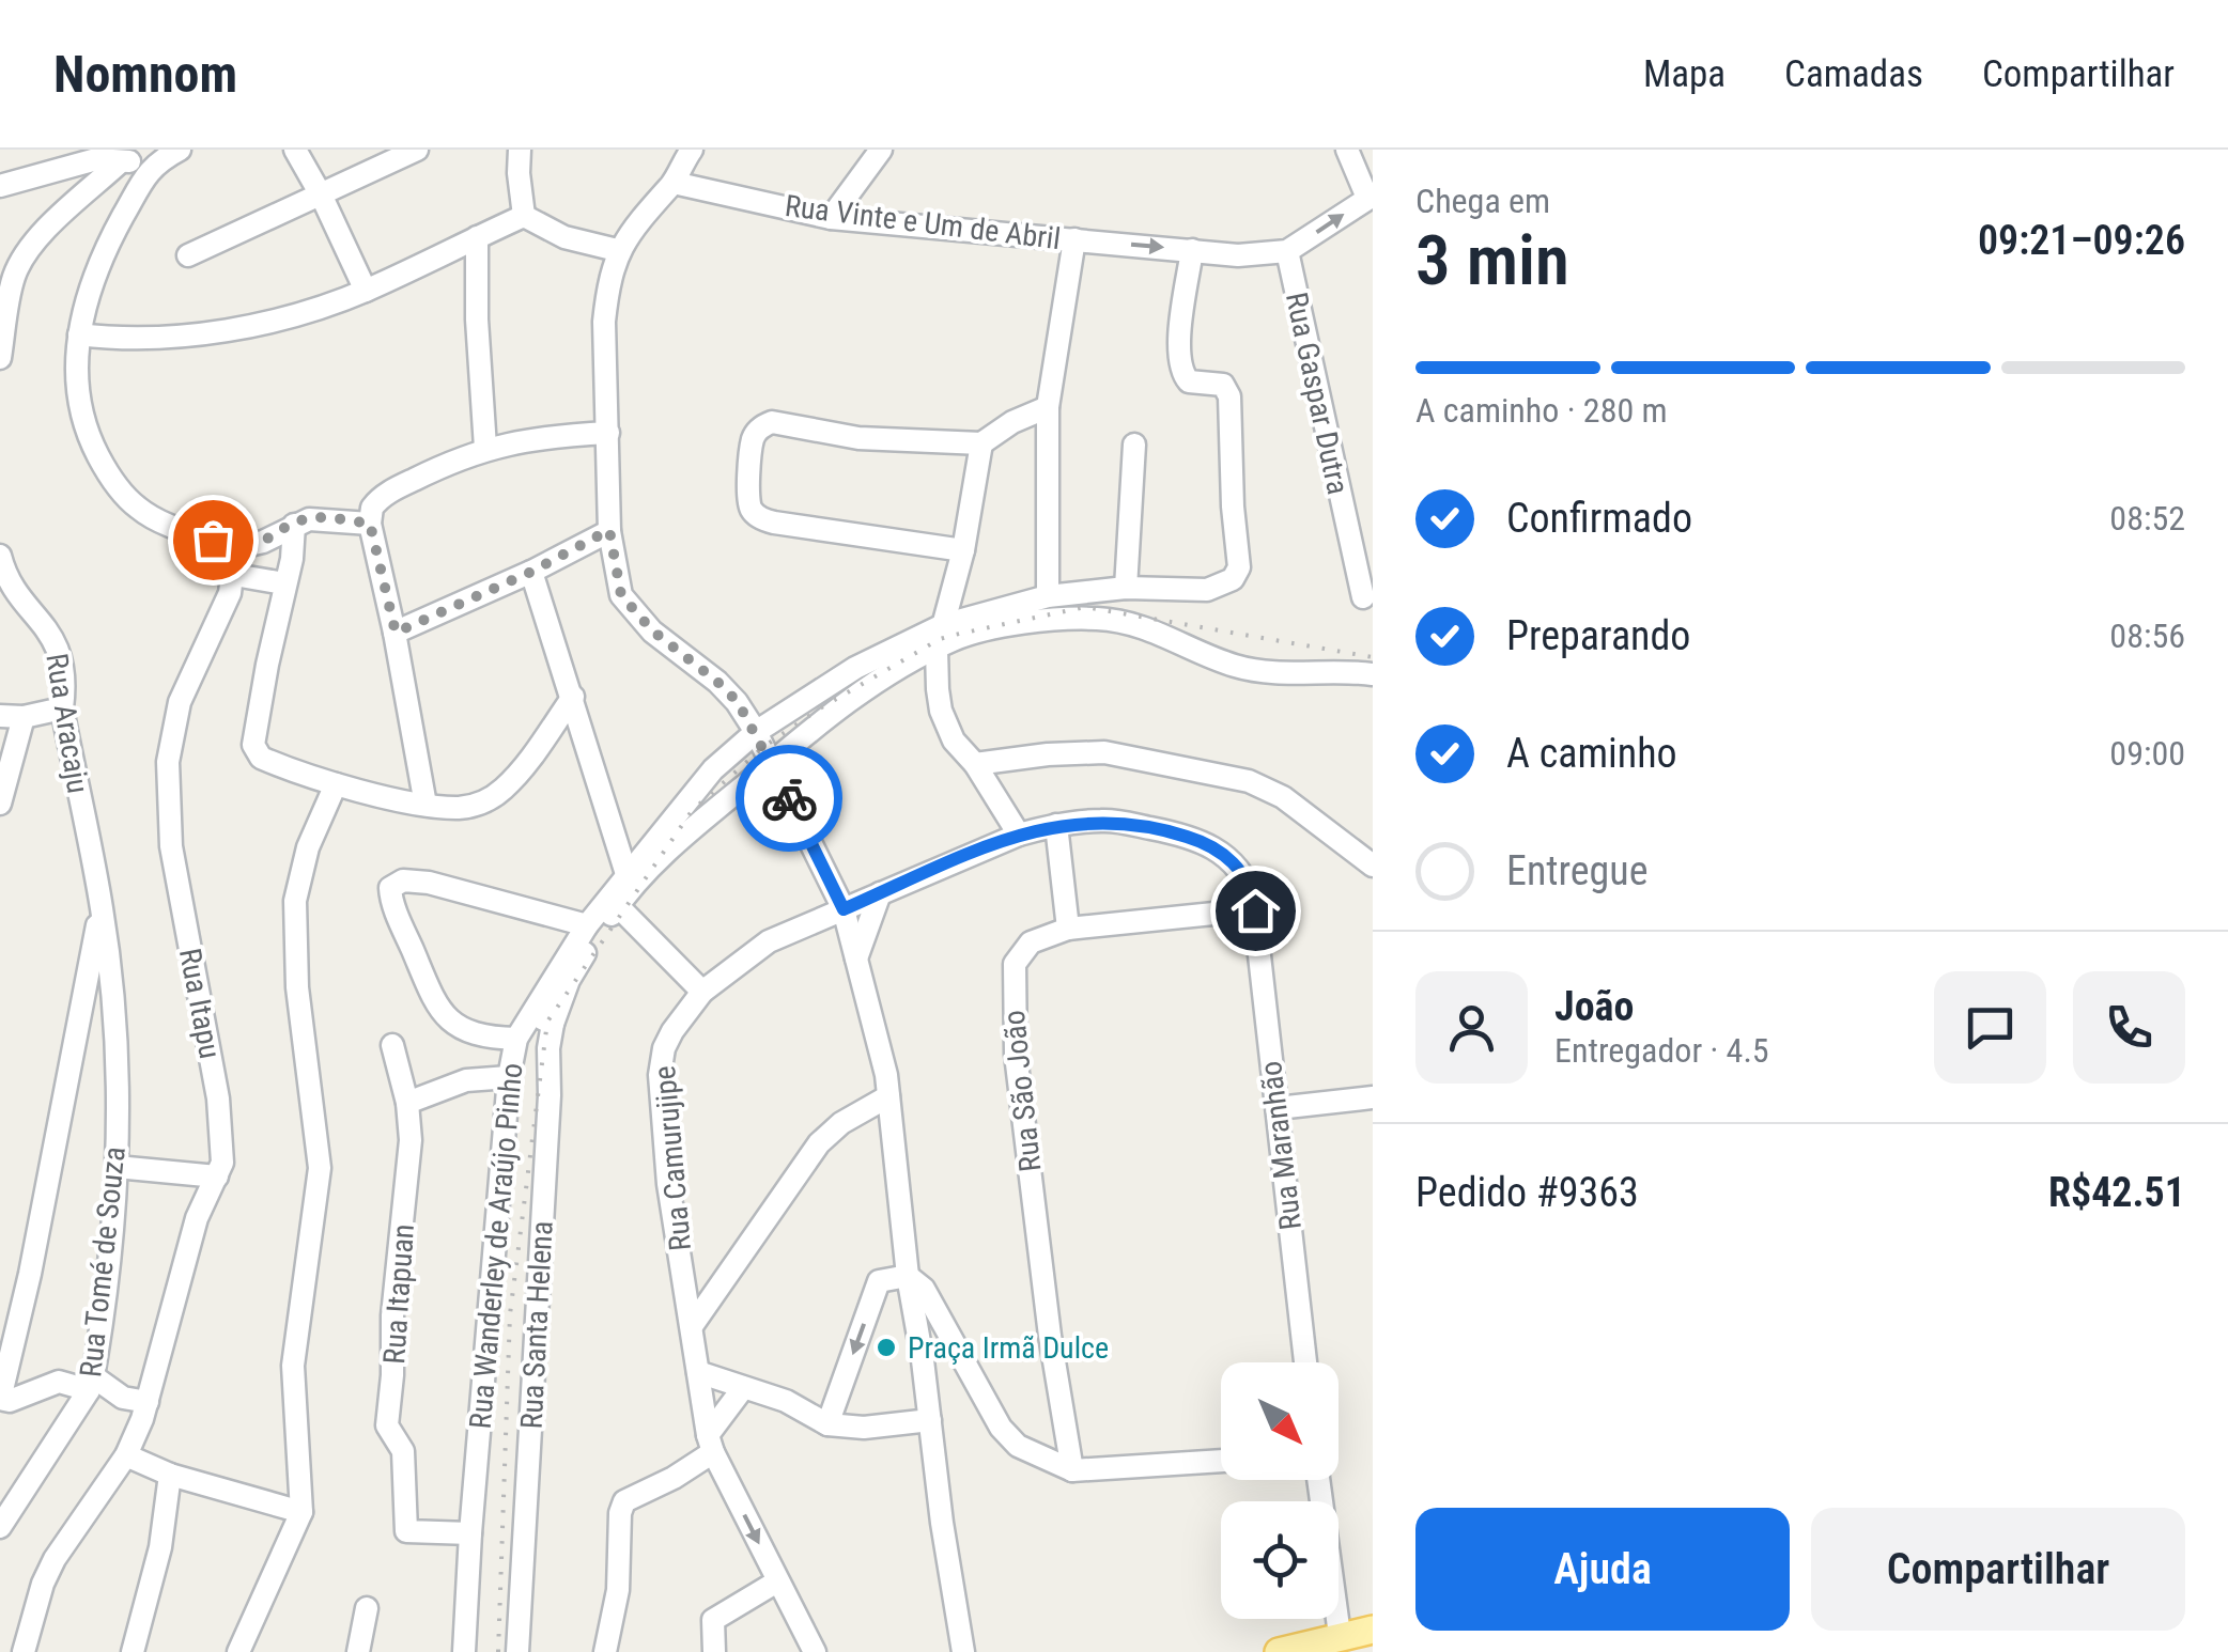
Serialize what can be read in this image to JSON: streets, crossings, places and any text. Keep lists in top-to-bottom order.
{
  "streets": {
    "street": [
      "Rua Vinte e Um de Abril",
      "Rua Gaspar Dutra",
      "Rua Aracaju",
      "Rua Itapu",
      "Rua São João",
      "Rua Maranhão",
      "Rua Camurujipe",
      "Rua Wanderley de Araújo Pinho",
      "Rua Tomé de Souza",
      "Rua Itapuan",
      "Rua Santa Helena"
    ]
  },
  "crossings": [
    ["Rua Vinte e Um de Abril", "Rua Gaspar Dutra"],
    ["Rua Vinte e Um de Abril", "Rua Wanderley de Araújo Pinho"],
    ["Rua Aracaju", "Rua Tomé de Souza"],
    ["Rua São João", "Rua Maranhão"],
    ["Rua Wanderley de Araújo Pinho", "Rua Itapuan"]
  ],
  "places": ["Praça Irmã Dulce"],
  "north": "bottom right",
  "page": {
    "header": "Nomnom",
    "nav": ["Mapa", "Camadas", "Compartilhar"],
    "heading": ["3 min", "Chega em", "09:21–09:26"],
    "panel": [
      "João",
      "Entregador · 4.5",
      "Pedido #9363",
      "R$42.51"
    ],
    "bar": "A caminho · 280 m",
    "list": [
      ["Confirmado", "08:52"],
      ["Preparando", "08:56"],
      ["A caminho", "09:00"],
      "Entregue"
    ],
    "buttons": ["Ajuda", "Compartilhar"]
  }
}
